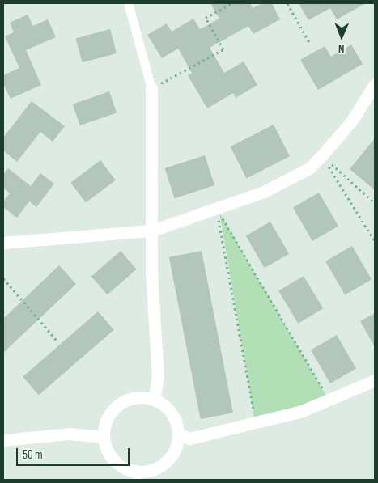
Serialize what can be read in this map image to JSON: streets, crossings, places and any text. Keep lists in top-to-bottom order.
{
  "scale_bar": "50 m",
  "north": "bottom"
}
